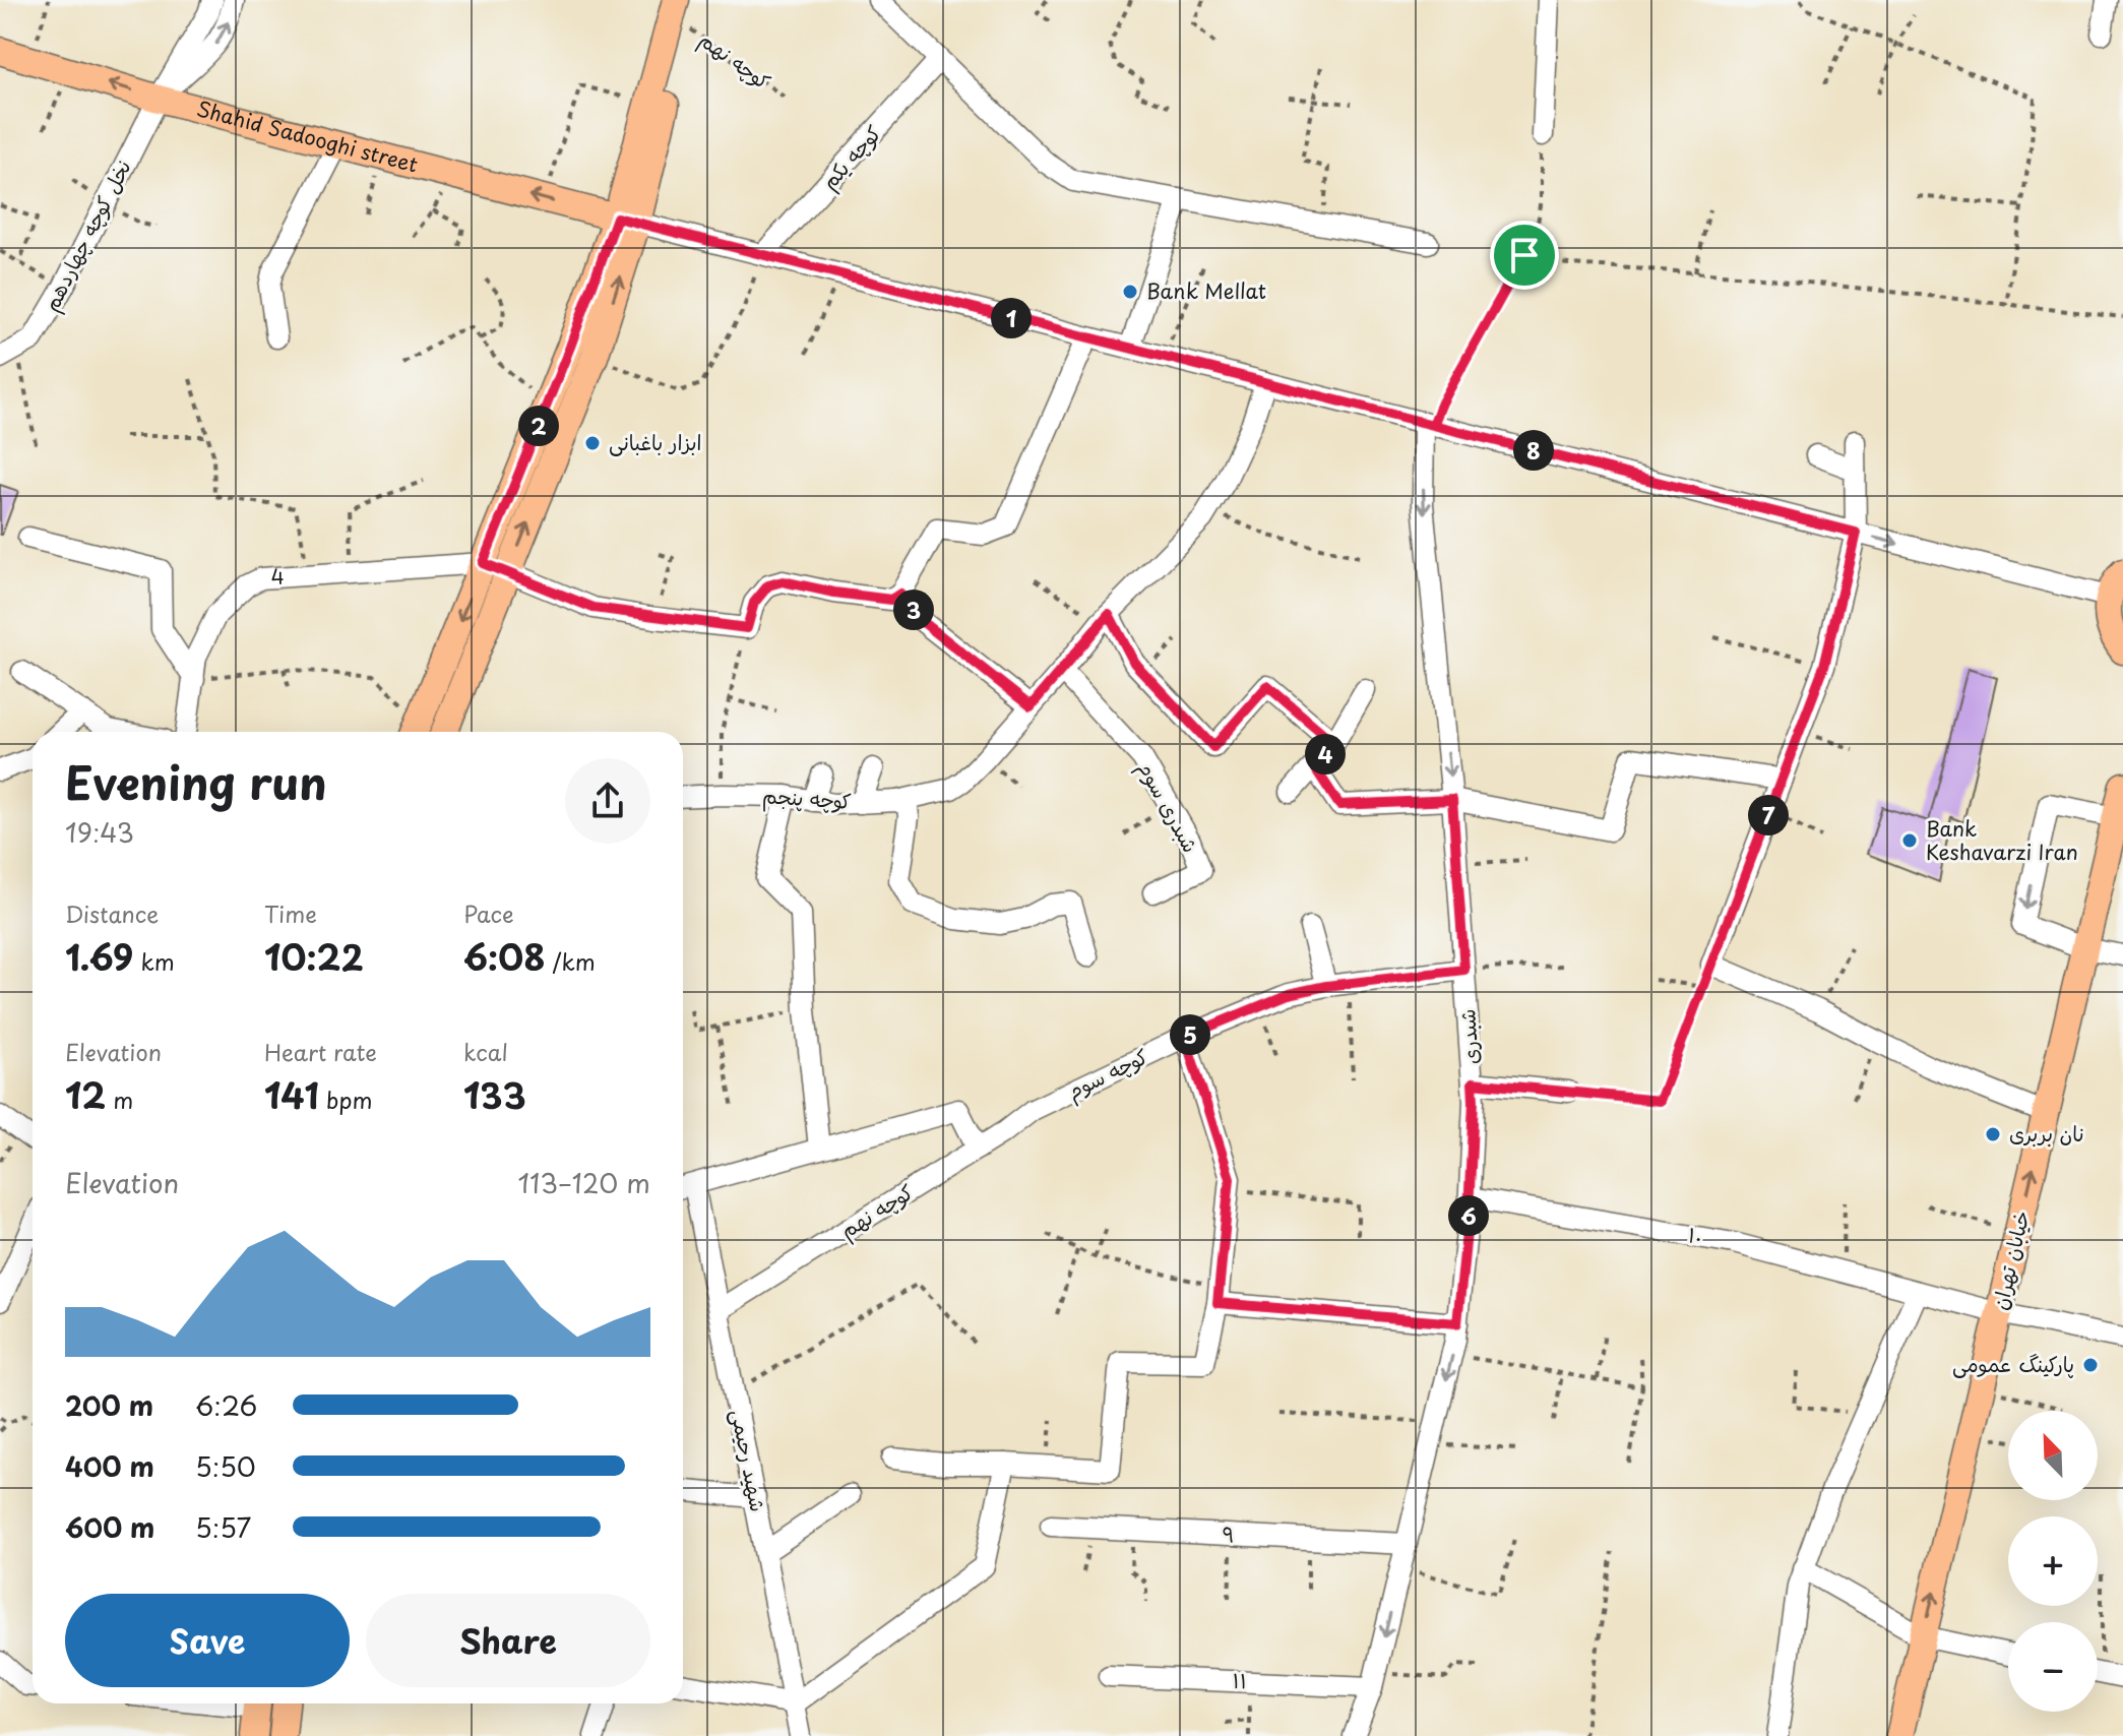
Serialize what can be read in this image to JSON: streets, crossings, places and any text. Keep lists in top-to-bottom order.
{
  "streets": {
    "main road": ["Shahid Sadooghi street", "خیابان تهران"],
    "street": [
      "کوچه نهم",
      "کوچه یکم",
      "نخل کوچه چهاردهم",
      "4",
      "کوچه پنجم",
      "شبدری سوم",
      "شبدری",
      "کوچه سوم",
      "۱۰",
      "شهید رحیمی",
      "۹",
      "۱۱"
    ]
  },
  "crossings": [
    ["کوچه نهم", "کوچه سوم"],
    ["کوچه نهم", "شهید رحیمی"],
    ["Shahid Sadooghi street", "کوچه یکم"],
    ["Shahid Sadooghi street", "نخل کوچه چهاردهم"],
    ["Shahid Sadooghi street", "کوچه پنجم"],
    ["Shahid Sadooghi street", "شبدری"],
    ["کوچه پنجم", "شبدری سوم"],
    ["شبدری", "کوچه سوم"],
    ["شبدری", "۱۰"],
    ["شبدری", "۹"],
    ["شبدری", "۱۱"],
    ["۱۰", "خیابان تهران"]
  ],
  "one_way": ["شبدری"],
  "places": [
    "Bank Mellat",
    "ابزار باغبانی",
    "Bank Keshavarzi Iran",
    "نان بربری",
    "پارکینگ عمومی"
  ],
  "north": "top left",
  "page": {
    "pins": [
      "1",
      "2",
      "8",
      "3",
      "4",
      "7",
      "5",
      "6"
    ],
    "heading": ["Evening run", "19:43"],
    "stats": [
      ["Distance", "1.69 km"],
      ["Time", "10:22"],
      ["Pace", "6:08 /km"],
      ["Elevation", "12 m"],
      ["Heart rate", "141 bpm"],
      ["kcal", "133"]
    ],
    "chart": ["Elevation", "113–120 m"],
    "list": [
      {
        "name": "200 m",
        "note": "6:26"
      },
      {
        "name": "400 m",
        "note": "5:50"
      },
      {
        "name": "600 m",
        "note": "5:57"
      }
    ],
    "map_buttons": ["+", "−"],
    "buttons": ["Save", "Share"]
  }
}
